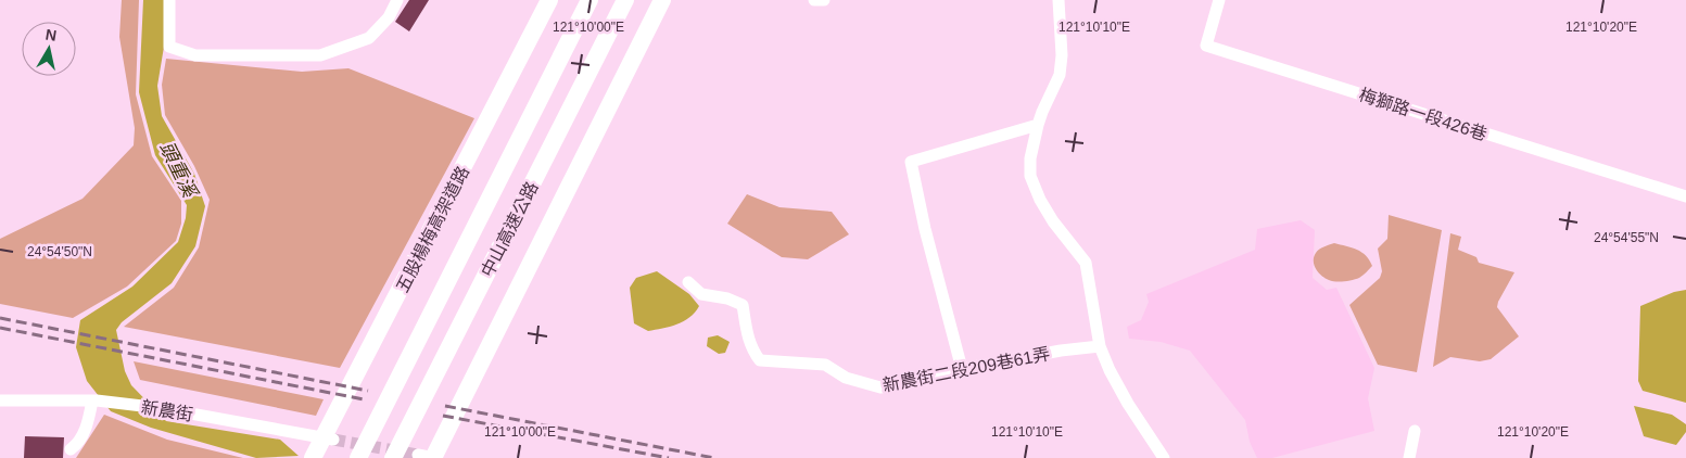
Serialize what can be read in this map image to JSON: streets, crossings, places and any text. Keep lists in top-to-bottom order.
{
  "streets": {
    "highway": ["五股楊梅高架道路", "中山高速公路"],
    "street": ["梅獅路一段426巷", "新農街二段209巷61弄", "新農街"]
  },
  "water": ["頭重溪"],
  "north": "top",
  "coordinates": [
    "121°10'00\"E",
    "121°10'10\"E",
    "121°10'20\"E",
    "24°54'55\"N",
    "24°54'50\"N"
  ]
}
